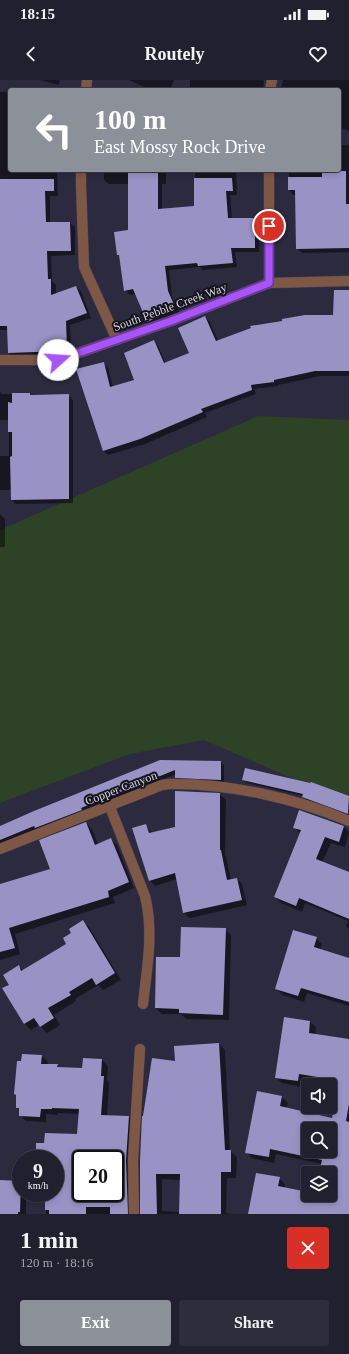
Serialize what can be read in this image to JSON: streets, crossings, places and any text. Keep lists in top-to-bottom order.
{
  "streets": {
    "lane": ["South Pebble Creek Way", "Copper Canyon"]
  },
  "page": {
    "status": "18:15",
    "header": "Routely",
    "turn": ["100 m", "East Mossy Rock Drive"],
    "speed": "9 km/h",
    "limit": "20",
    "heading": ["1 min", "120 m · 18:16"],
    "buttons": ["Exit", "Share"]
  }
}
